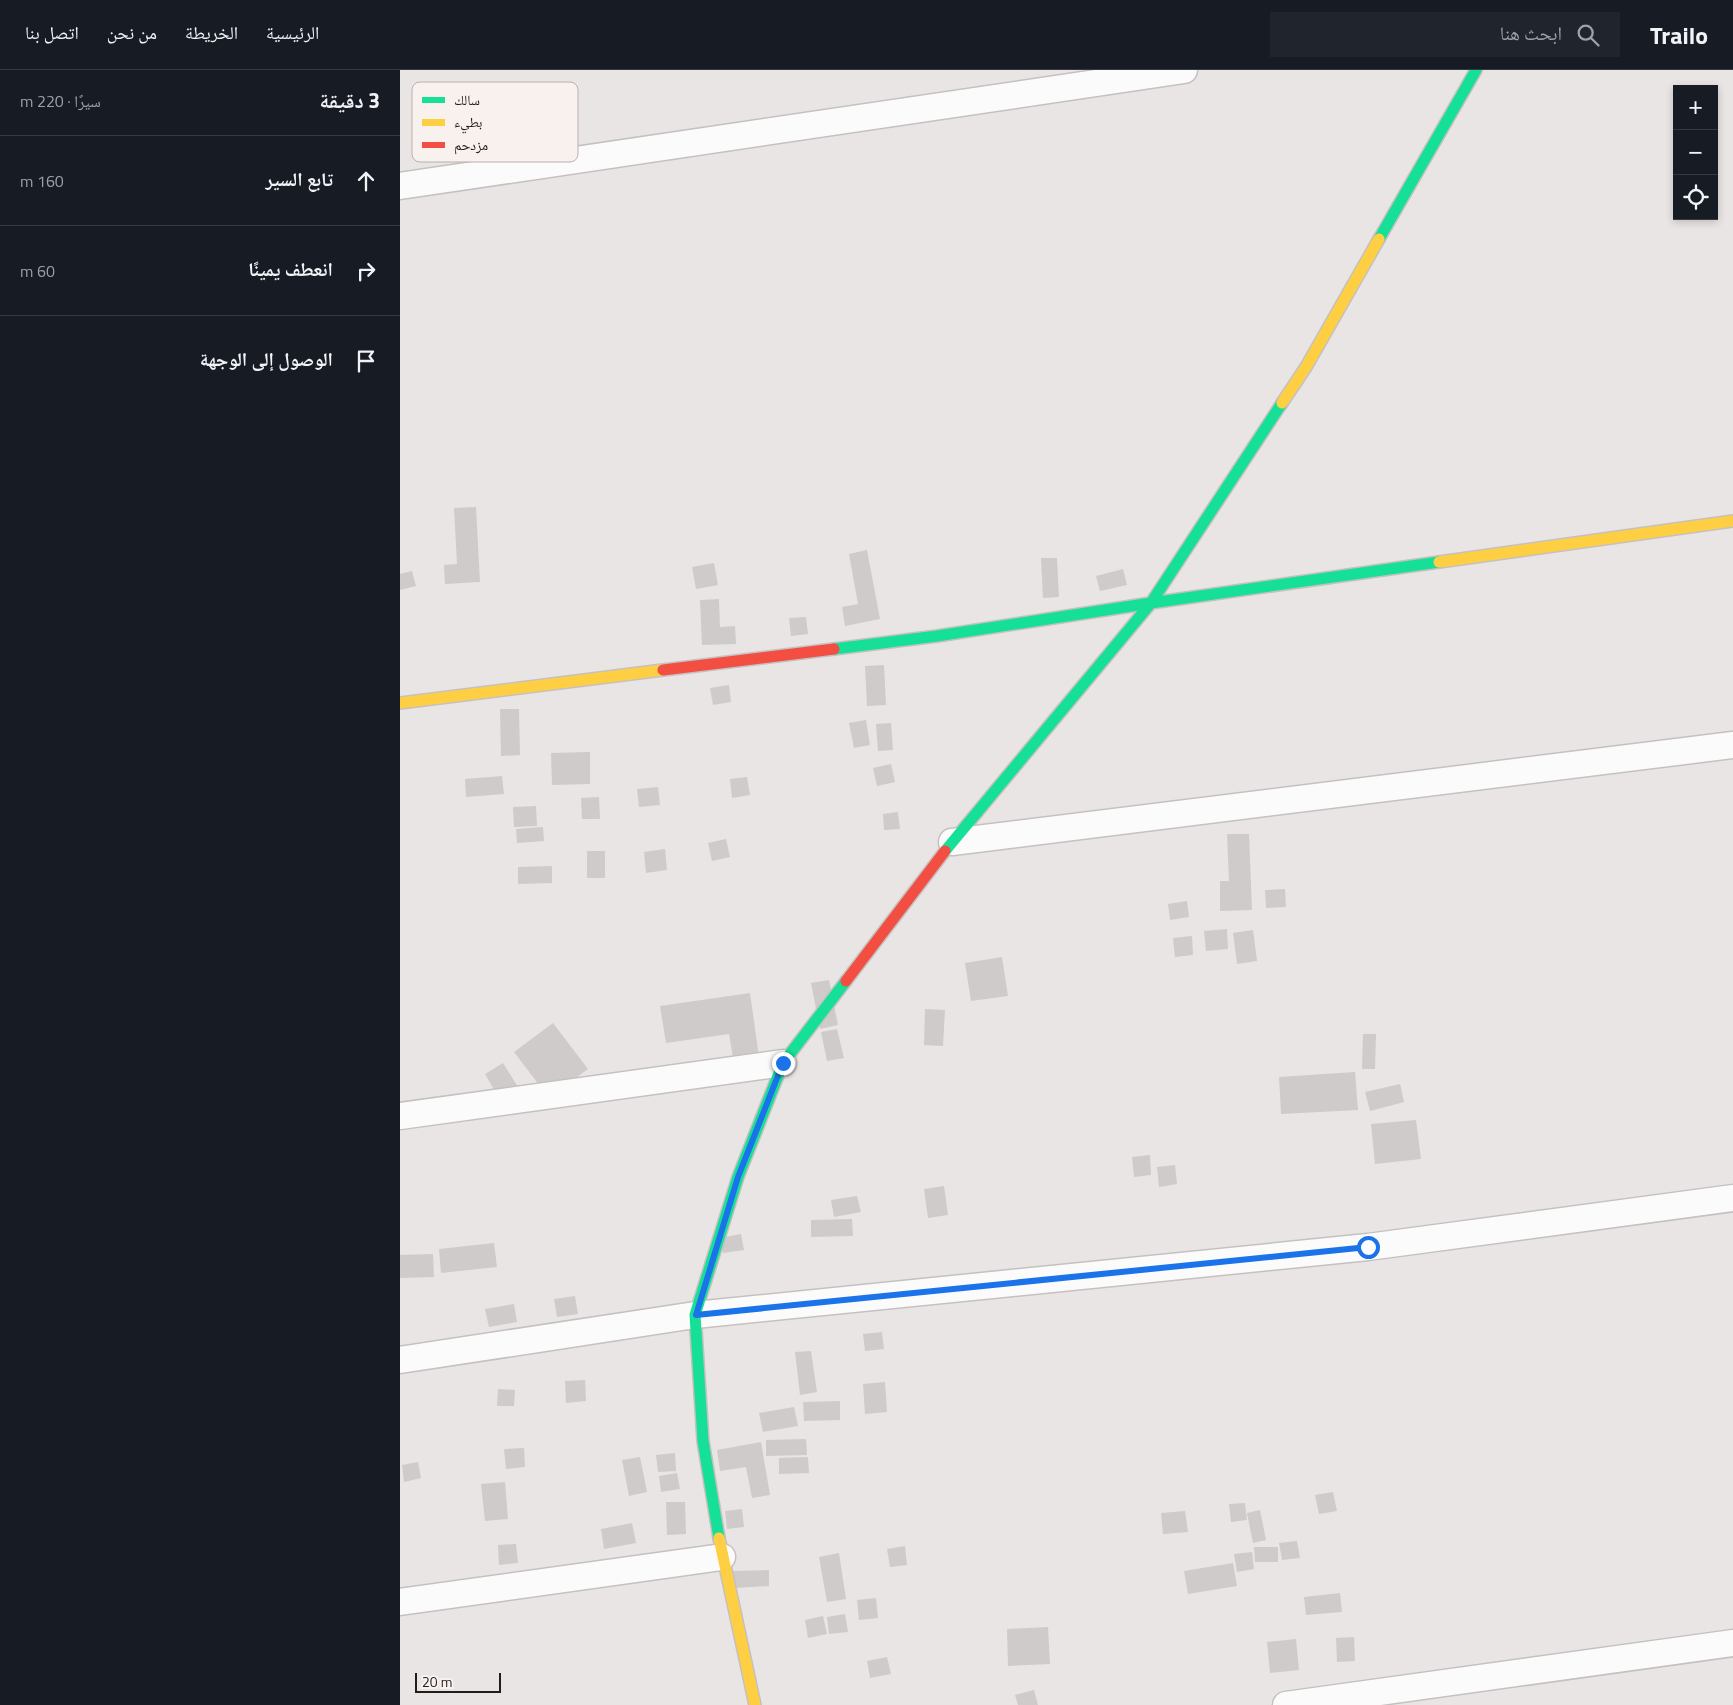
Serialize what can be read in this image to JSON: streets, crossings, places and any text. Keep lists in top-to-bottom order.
{
  "legend": ["سالك", "بطيء", "مزدحم"],
  "scale_bar": "20 m",
  "page": {
    "header": "Trailo",
    "search": "ابحث هنا",
    "nav": [
      "الرئيسية",
      "الخريطة",
      "من نحن",
      "اتصل بنا"
    ],
    "heading": ["3 دقيقة", "سيرًا · 220 m"],
    "map_buttons": ["+", "−"],
    "list": [
      ["تابع السير", "160 m"],
      ["انعطف يمينًا", "60 m"],
      "الوصول إلى الوجهة"
    ],
    "scale": "20 m"
  }
}
